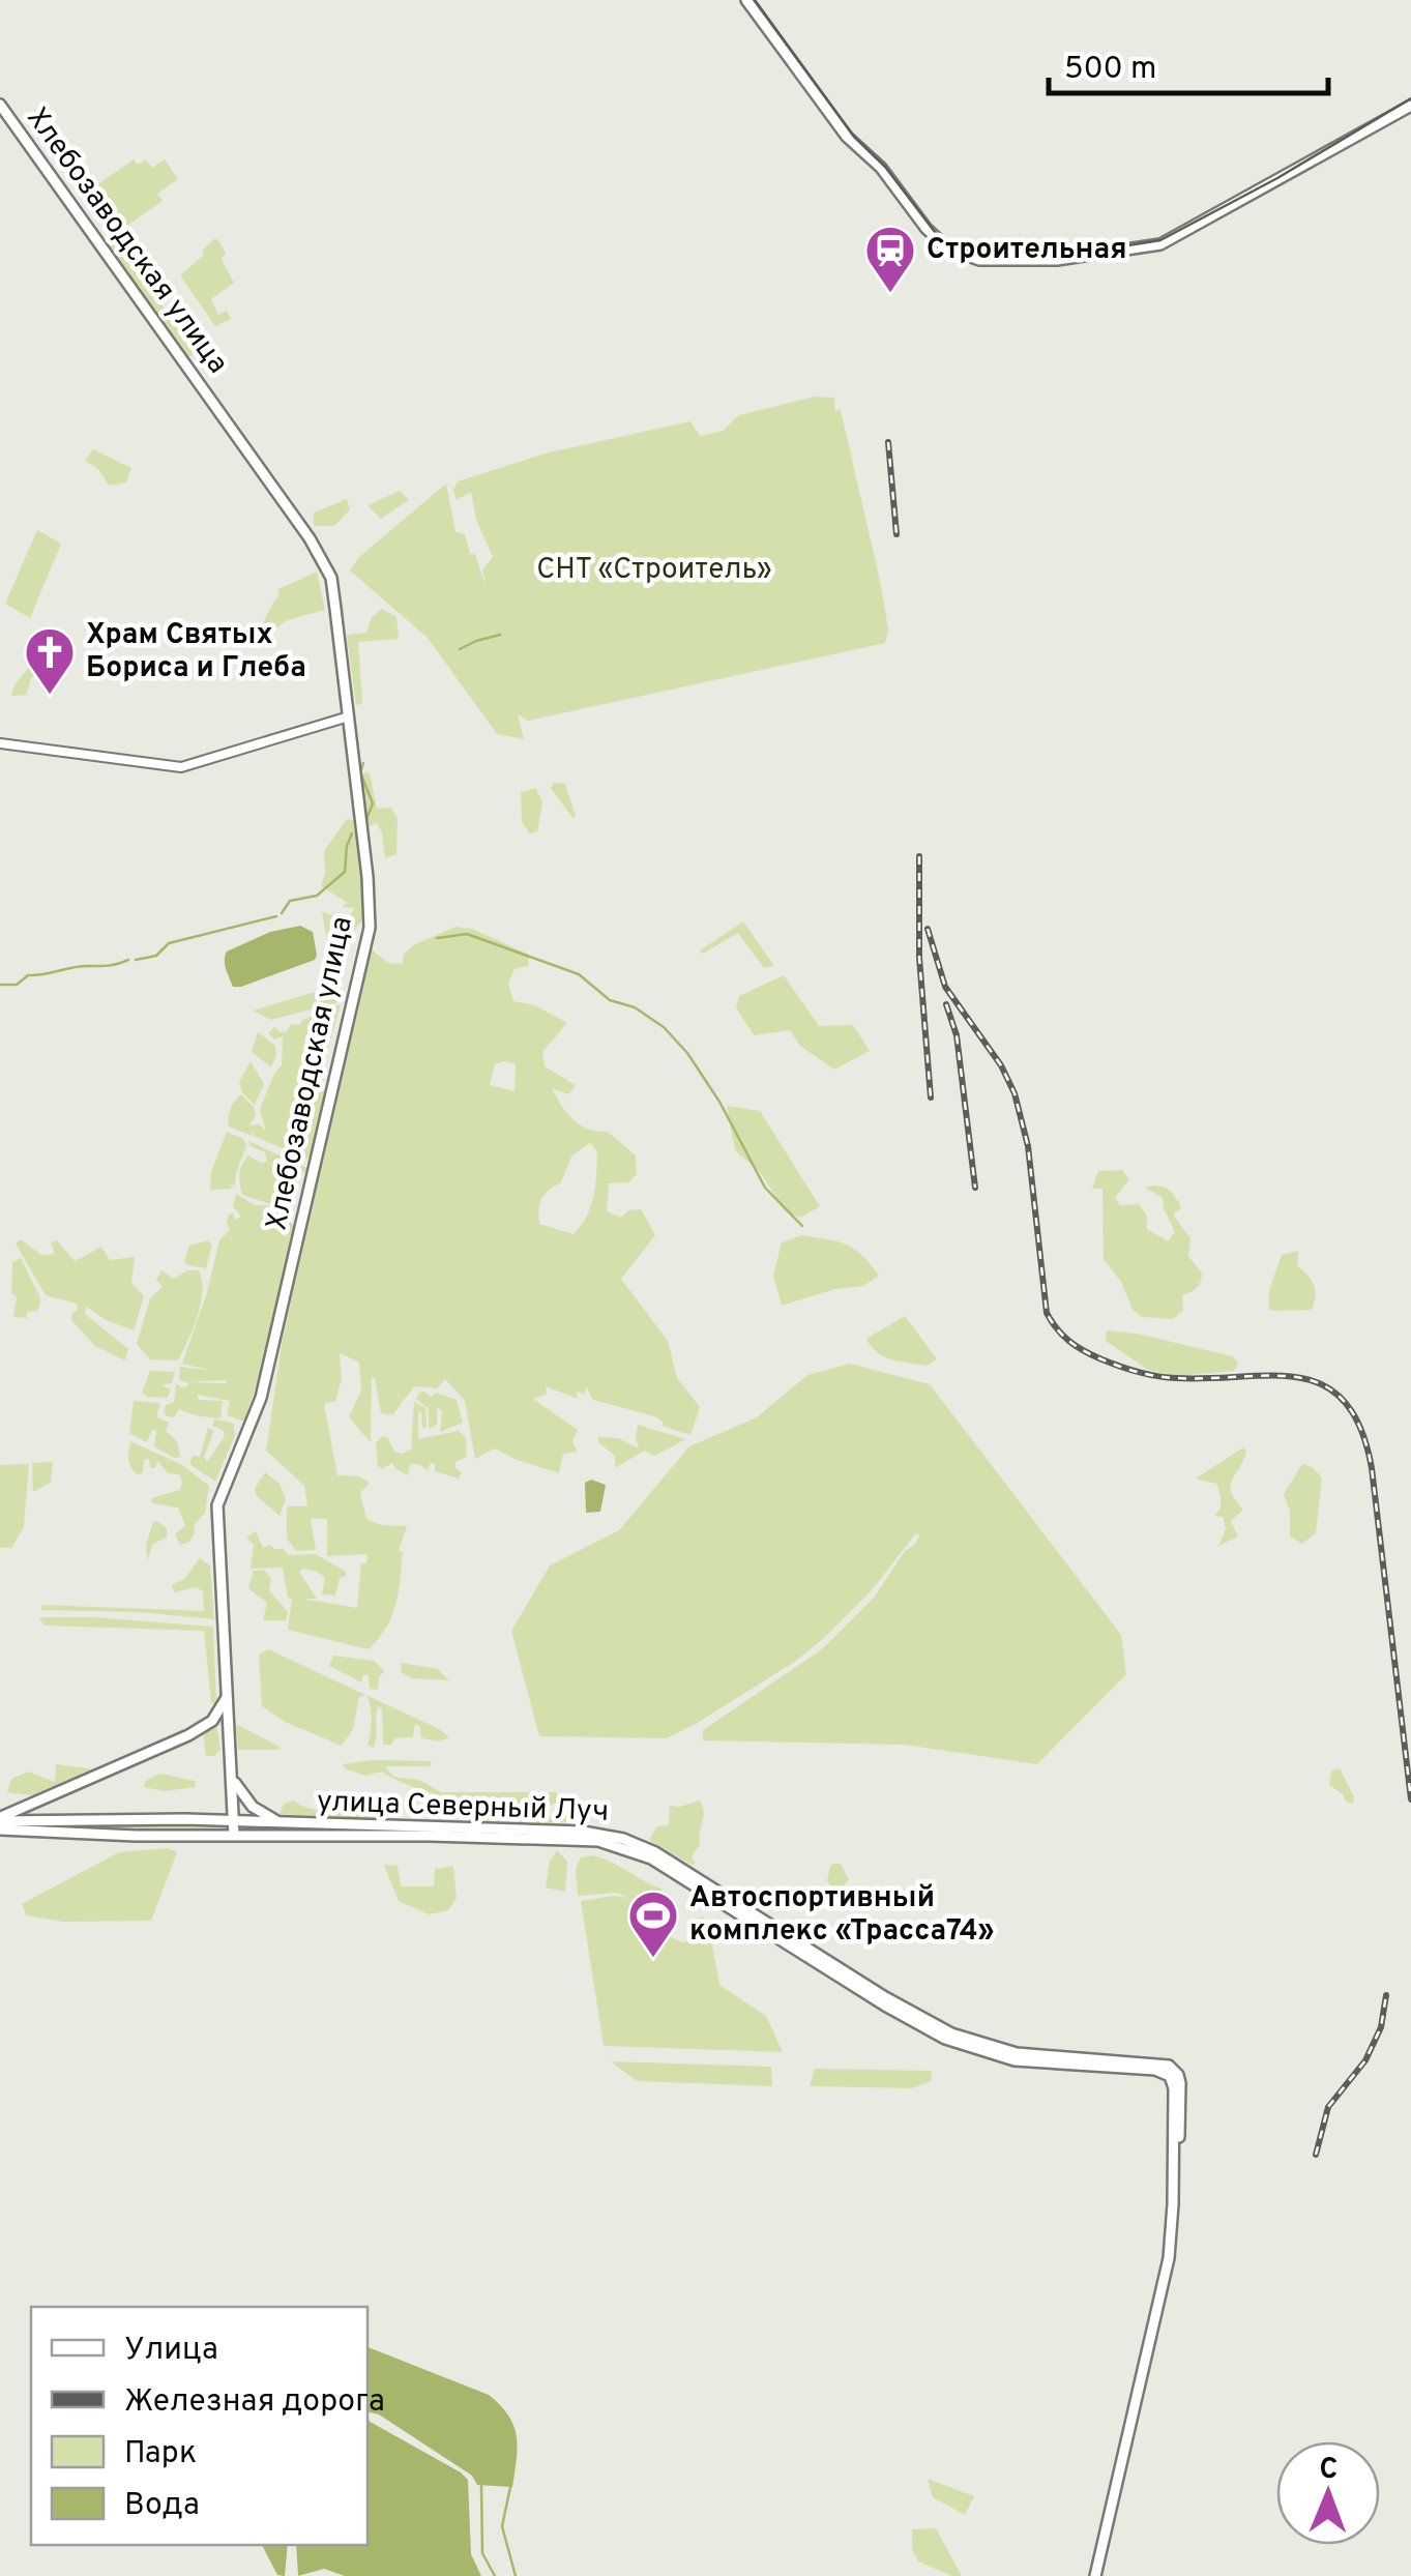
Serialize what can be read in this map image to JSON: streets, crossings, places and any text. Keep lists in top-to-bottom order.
{
  "streets": {
    "main road": ["Хлебозаводская улица", "улица Северный Луч"]
  },
  "crossings": [
    ["Хлебозаводская улица", "улица Северный Луч"]
  ],
  "parks": ["СНТ «Строитель»"],
  "places": {
    "station": ["Строительная"],
    "church": ["Храм Святых Бориса и Глеба"],
    "sports": ["Автоспортивный комплекс «Трасса74»"]
  },
  "legend": [
    "Улица",
    "Железная дорога",
    "Парк",
    "Вода"
  ],
  "scale_bar": "500 m",
  "north": "top"
}
